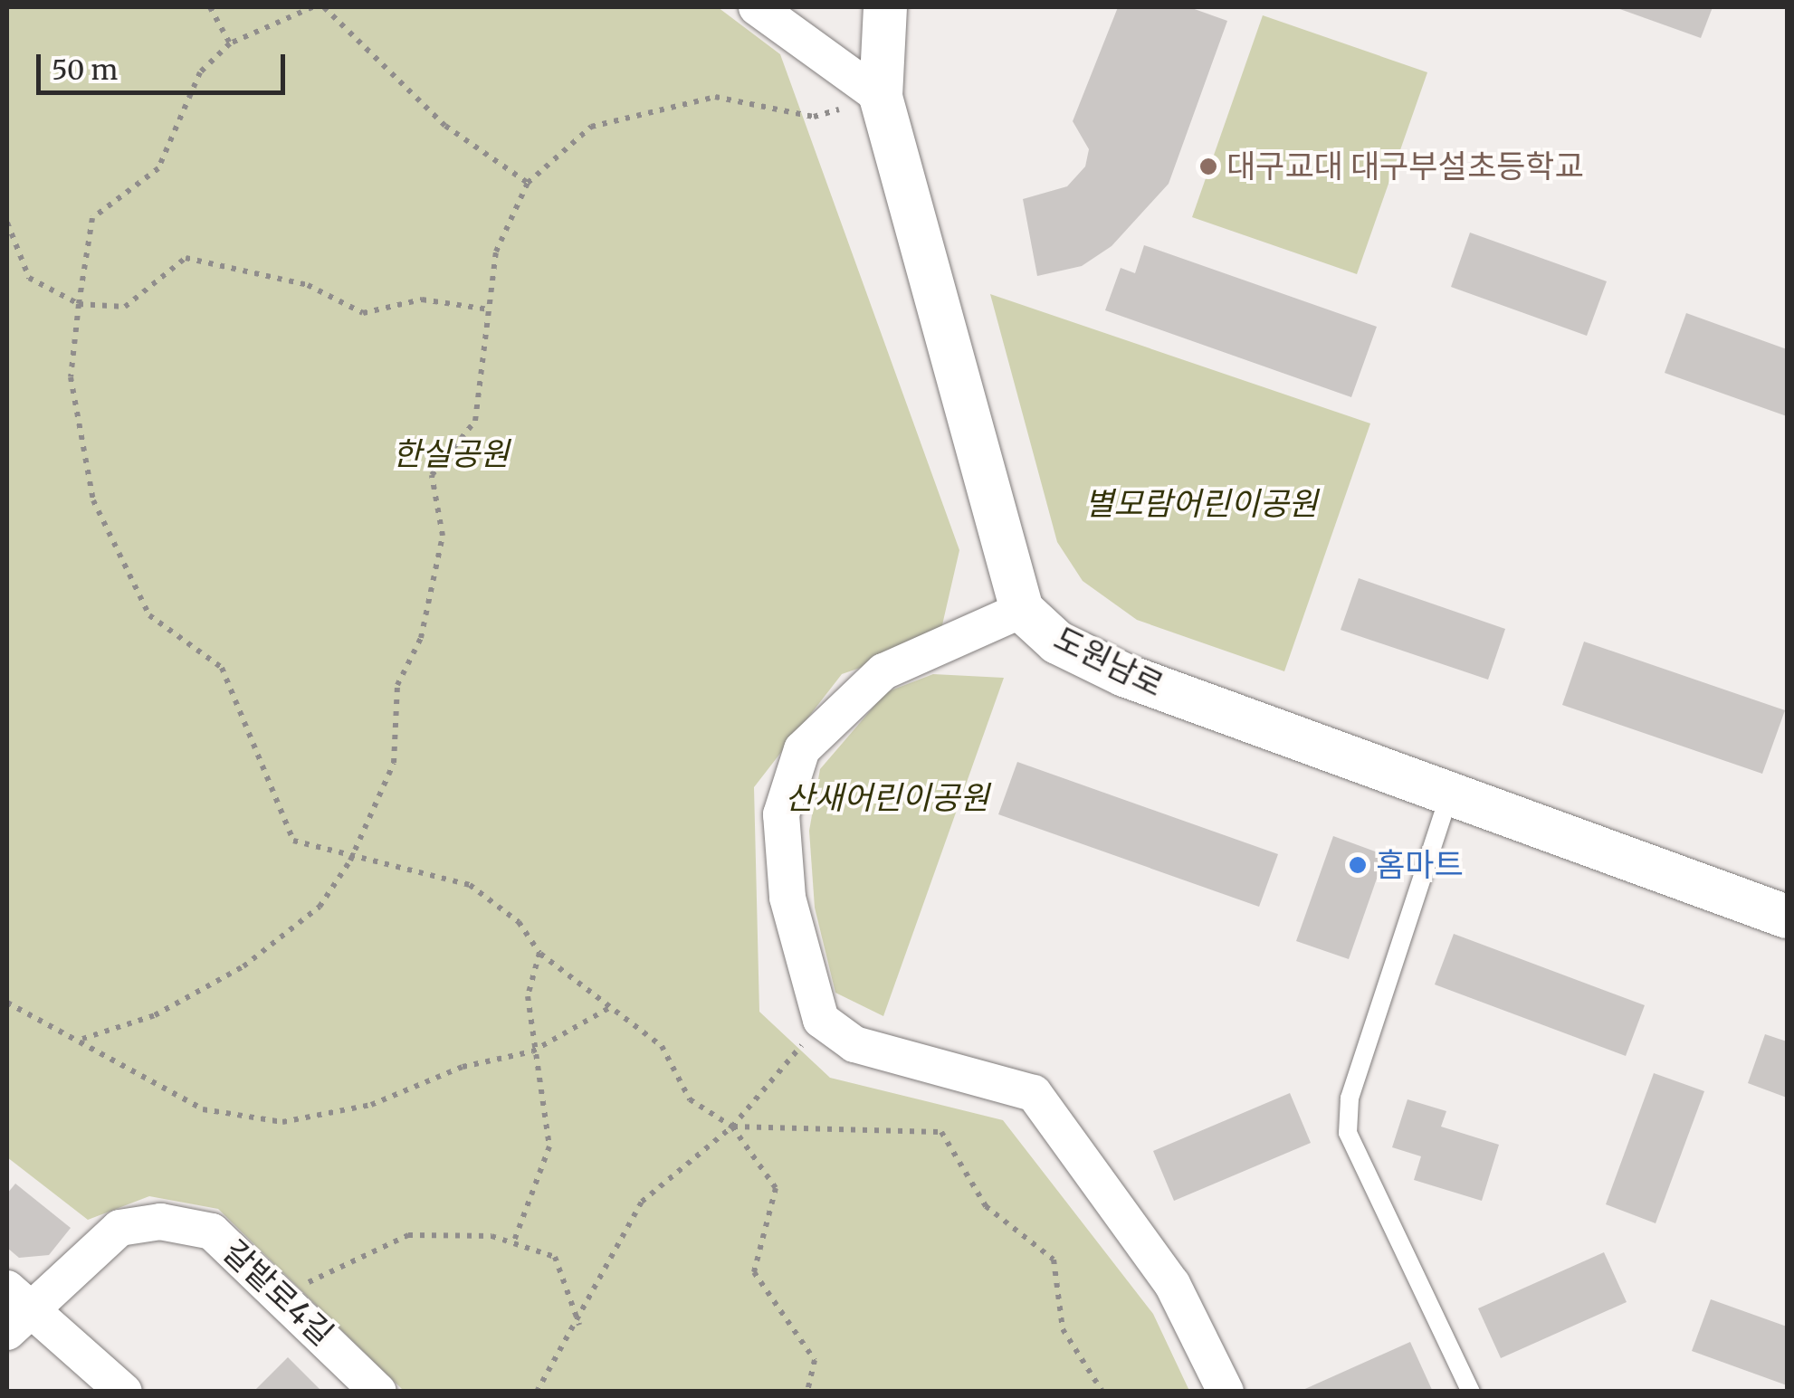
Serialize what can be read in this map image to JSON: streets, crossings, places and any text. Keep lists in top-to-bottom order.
{
  "streets": {
    "street": ["도원남로", "갈밭로4길"]
  },
  "parks": ["한실공원", "별모람어린이공원", "산새어린이공원"],
  "places": ["대구교대 대구부설초등학교", "홈마트"],
  "scale_bar": "50 m"
}
